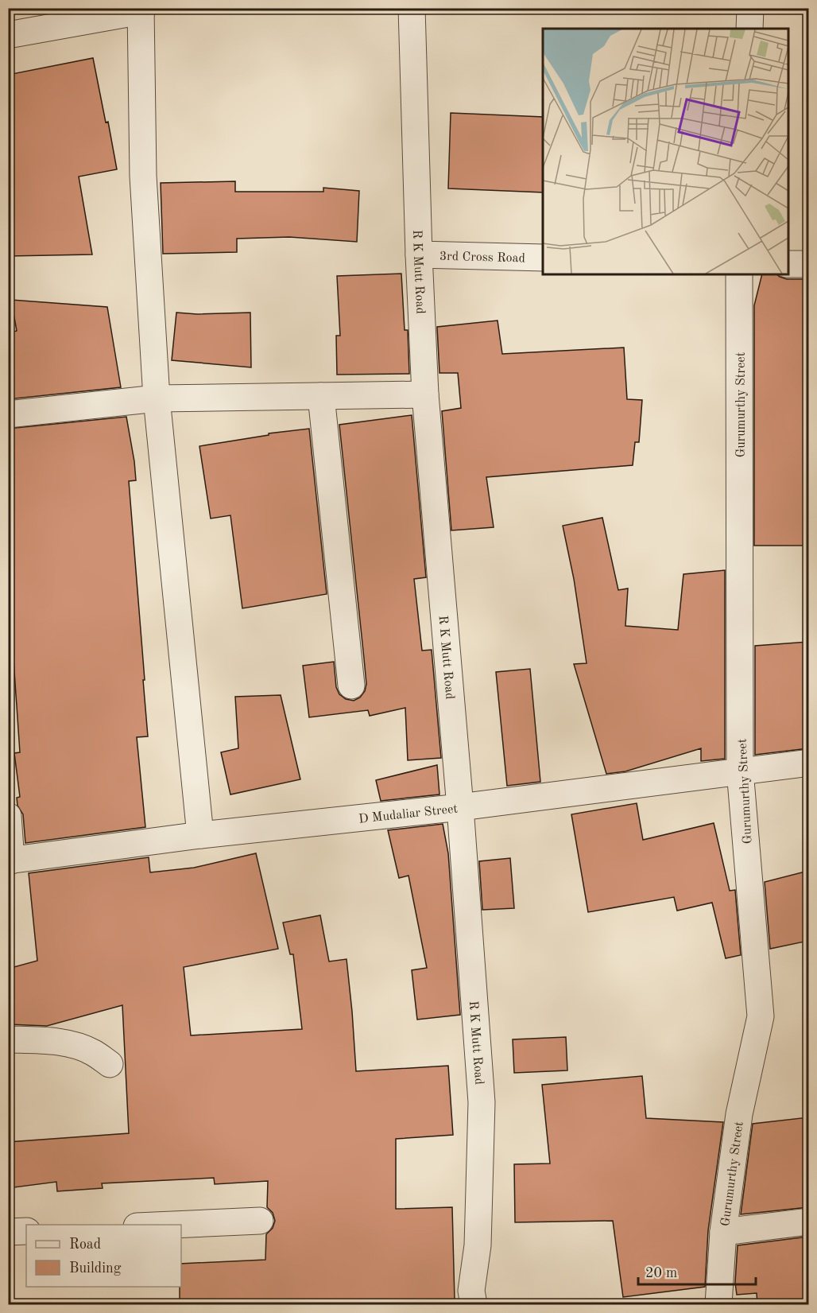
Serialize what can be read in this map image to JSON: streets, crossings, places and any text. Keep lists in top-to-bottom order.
{
  "streets": {
    "street": [
      "3rd Cross Road",
      "R K Mutt Road",
      "Gurumurthy Street",
      "D Mudaliar Street"
    ]
  },
  "crossings": [
    ["3rd Cross Road", "R K Mutt Road"],
    ["R K Mutt Road", "D Mudaliar Street"],
    ["Gurumurthy Street", "D Mudaliar Street"]
  ],
  "legend": ["Road", "Building"],
  "scale_bar": "20 m"
}
